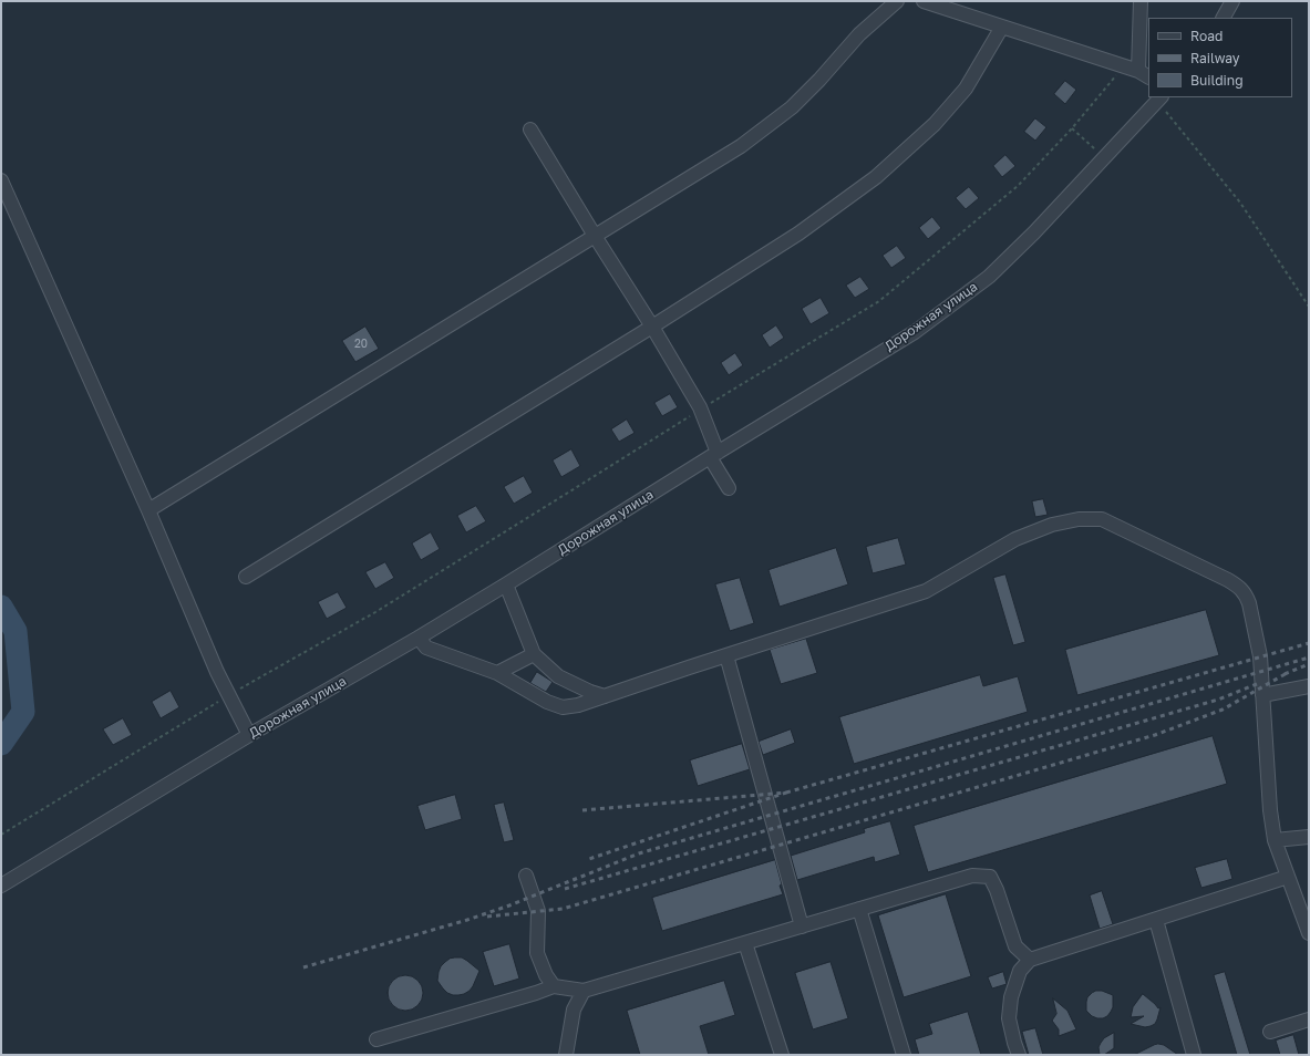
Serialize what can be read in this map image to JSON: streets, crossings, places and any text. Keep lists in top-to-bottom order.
{
  "streets": {
    "street": ["Дорожная улица"]
  },
  "house_numbers": ["20"],
  "legend": ["Road", "Railway", "Building"]
}
